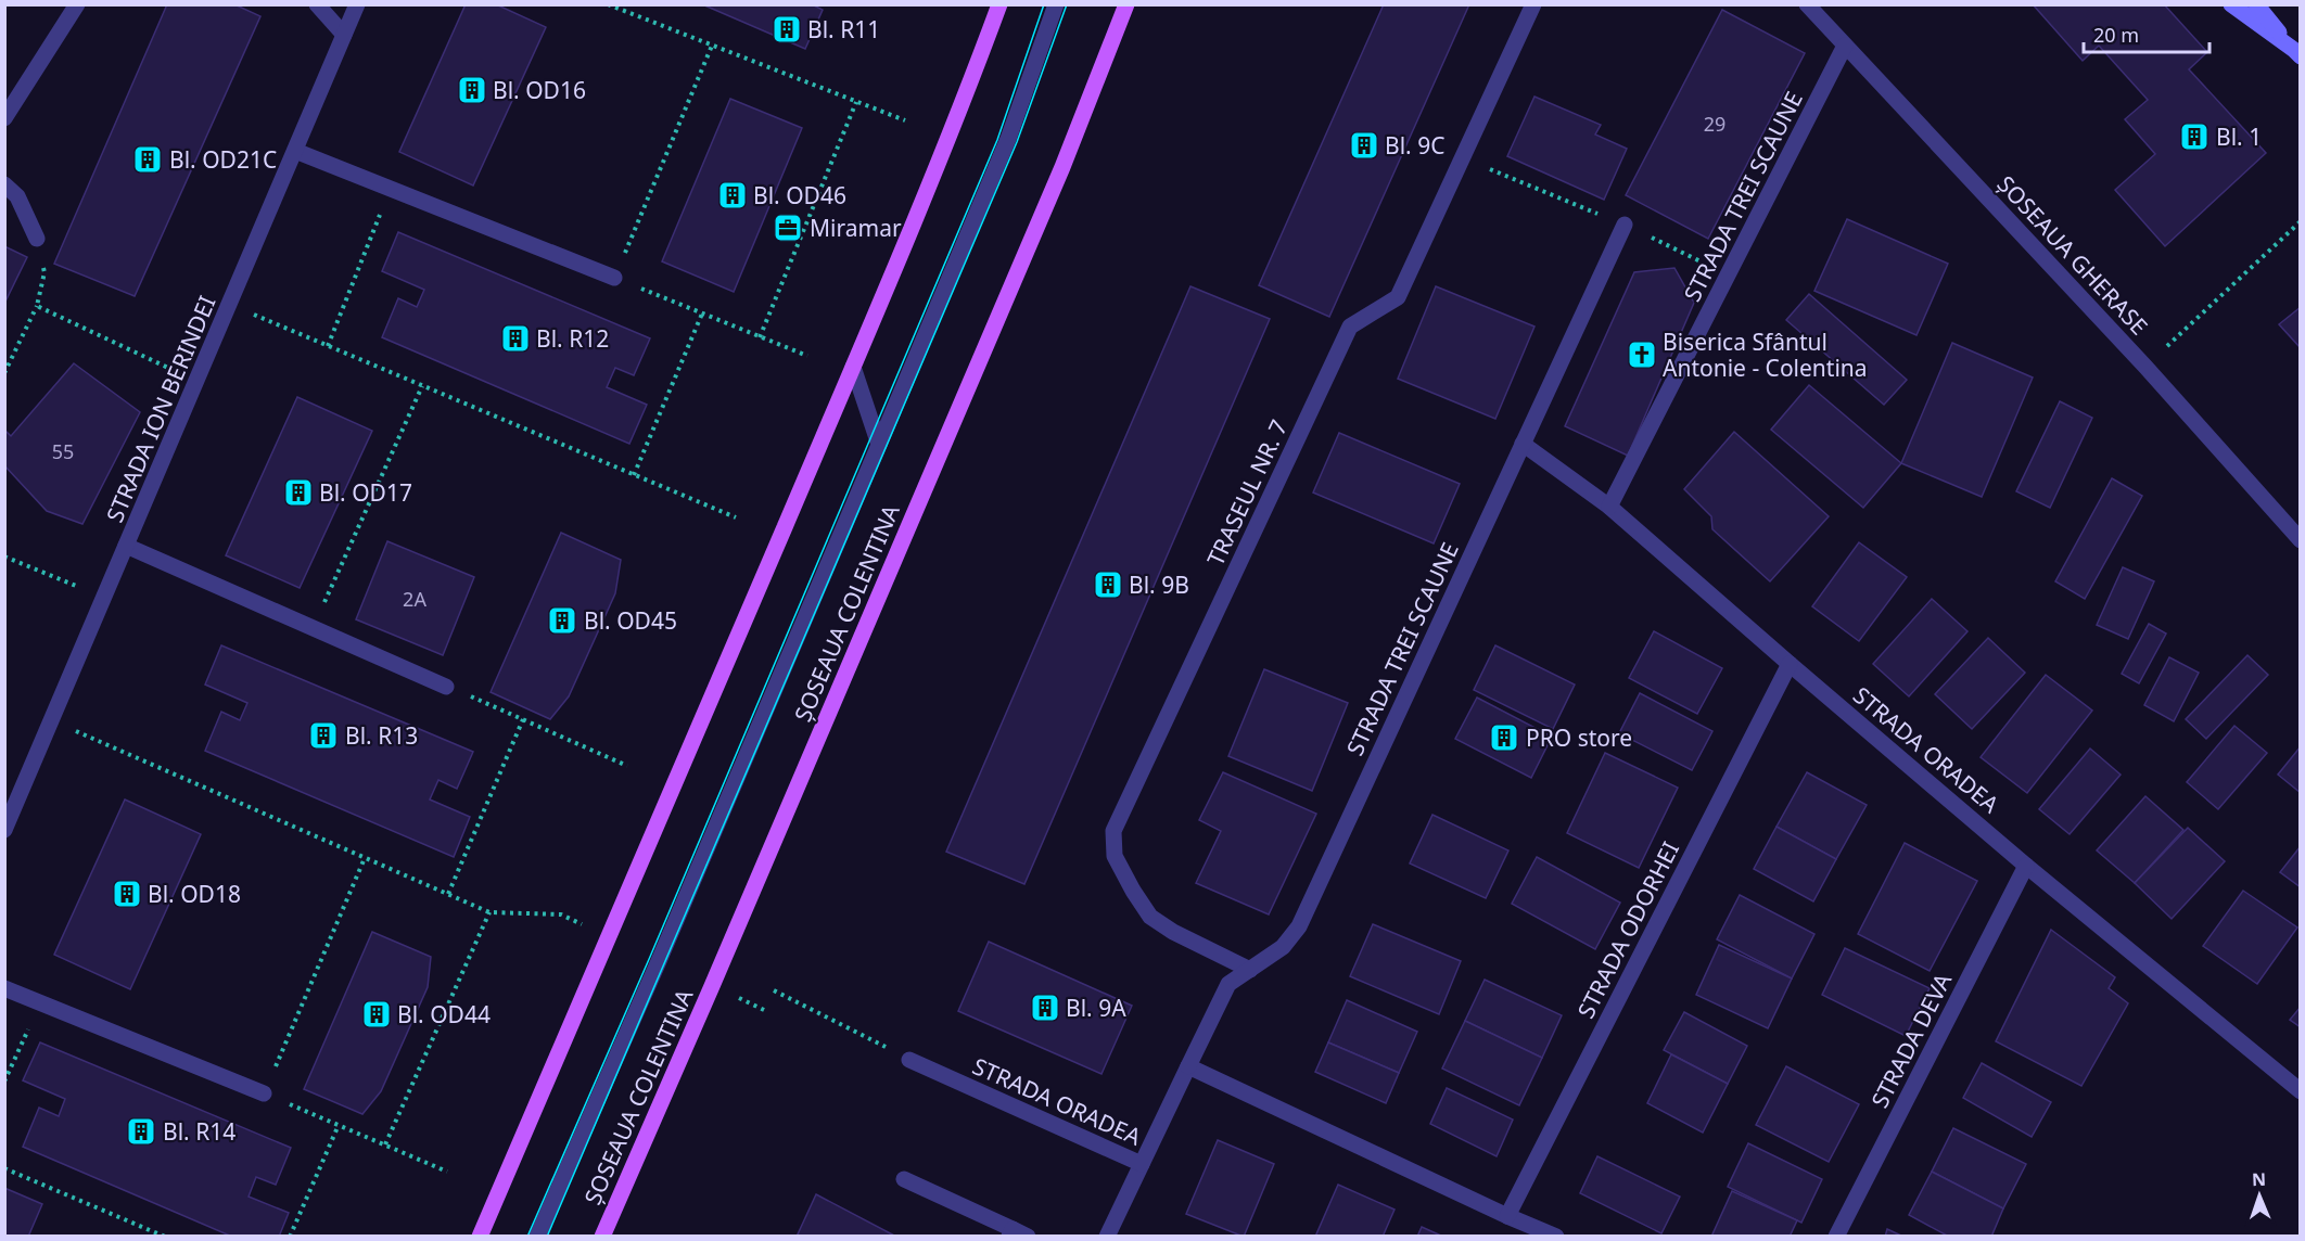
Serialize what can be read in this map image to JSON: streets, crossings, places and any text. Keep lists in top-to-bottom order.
{
  "streets": {
    "main road": ["ȘOSEAUA COLENTINA"],
    "street": [
      "STRADA TREI SCAUNE",
      "ȘOSEAUA GHERASE",
      "STRADA ION BERINDEI",
      "TRASEUL NR. 7",
      "STRADA ORADEA",
      "STRADA ODORHEI",
      "STRADA DEVA"
    ]
  },
  "crossings": [
    ["STRADA TREI SCAUNE", "ȘOSEAUA GHERASE"],
    ["STRADA TREI SCAUNE", "TRASEUL NR. 7"],
    ["STRADA TREI SCAUNE", "STRADA ORADEA"],
    ["STRADA ORADEA", "STRADA ODORHEI"],
    ["STRADA ORADEA", "STRADA DEVA"]
  ],
  "places": {
    "building": [
      "Bl. R11",
      "Bl. OD16",
      "Bl. 1",
      "Bl. 9C",
      "Bl. OD21C",
      "Bl. OD46",
      "Bl. R12",
      "Bl. OD17",
      "Bl. 9B",
      "Bl. OD45",
      "Bl. R13",
      "PRO store",
      "Bl. OD18",
      "Bl. 9A",
      "Bl. OD44",
      "Bl. R14"
    ],
    "office": ["Miramar"],
    "church": ["Biserica Sfântul Antonie - Colentina"]
  },
  "house_numbers": ["29", "55", "2A"],
  "scale_bar": "20 m",
  "north": "top"
}
